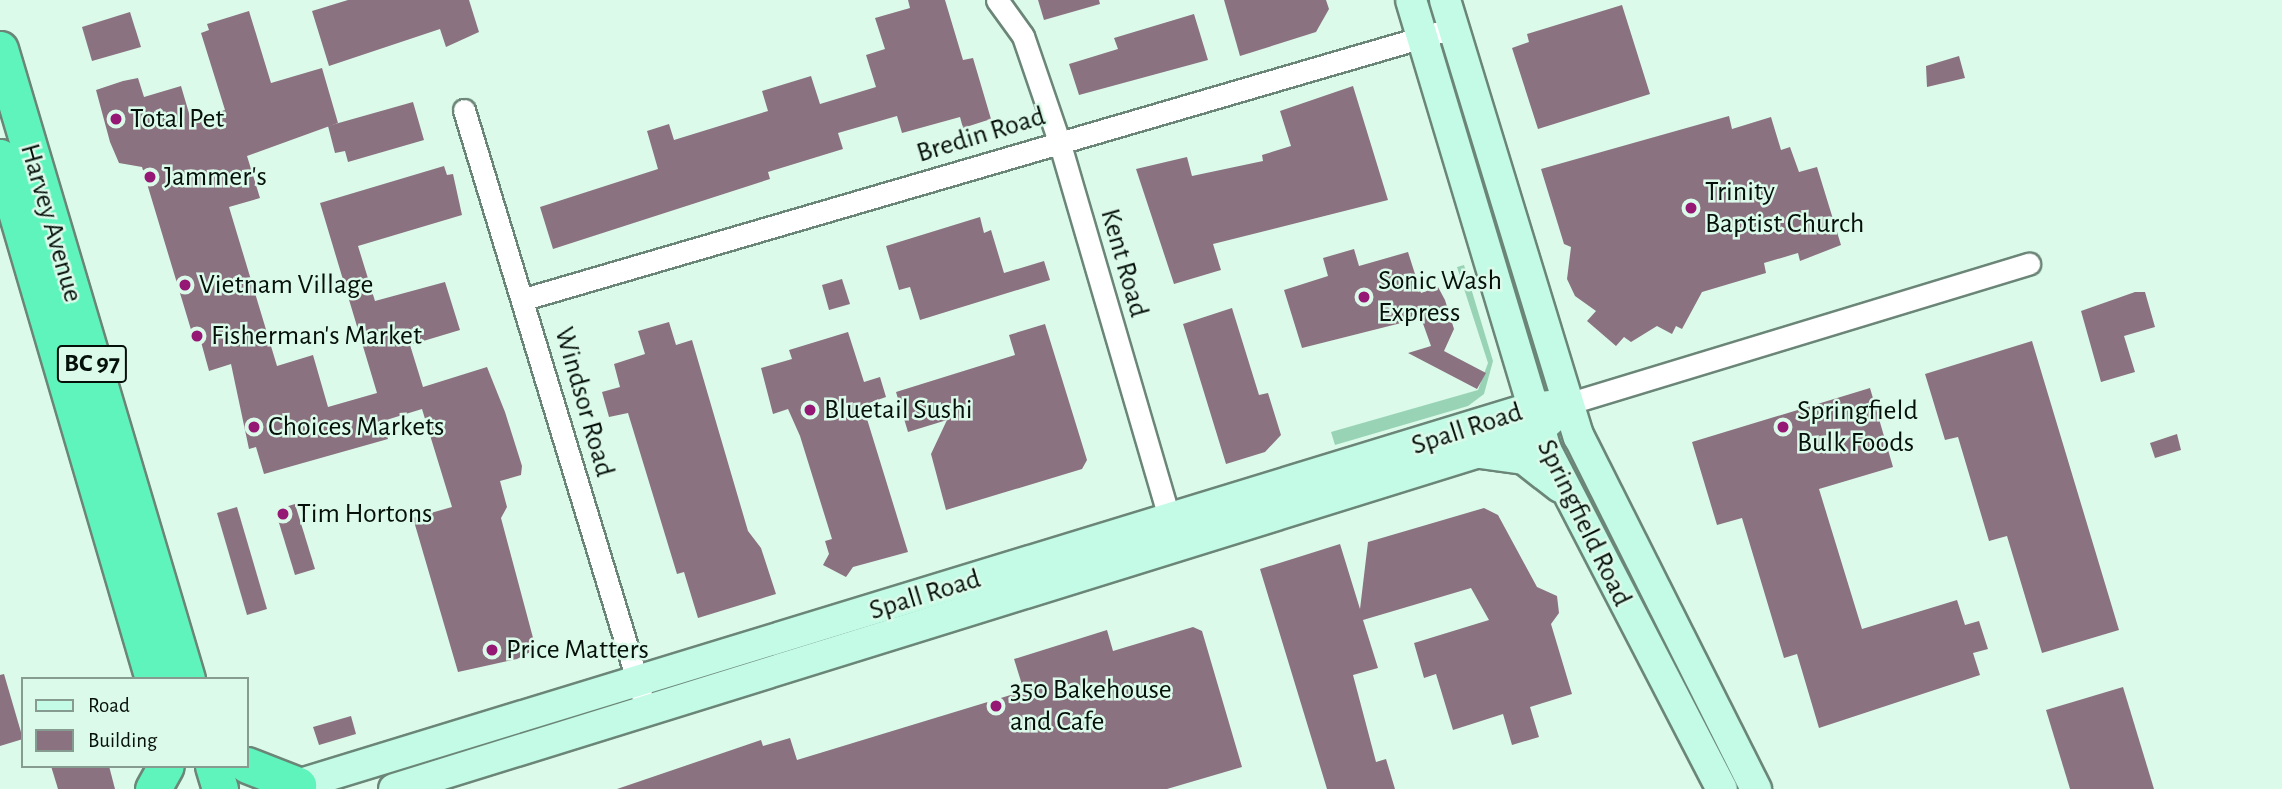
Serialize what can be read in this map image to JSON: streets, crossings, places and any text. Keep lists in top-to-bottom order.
{
  "streets": {
    "highway": ["Harvey Avenue", "BC 97"],
    "main road": ["Spall Road", "Springfield Road"],
    "street": ["Bredin Road", "Kent Road", "Windsor Road"]
  },
  "crossings": [
    ["Bredin Road", "Kent Road"],
    ["Bredin Road", "Windsor Road"],
    ["Bredin Road", "Springfield Road"],
    ["Kent Road", "Spall Road"],
    ["Windsor Road", "Spall Road"],
    ["Spall Road", "Springfield Road"]
  ],
  "places": [
    "Total Pet",
    "Jammer's",
    "Trinity Baptist Church",
    "Vietnam Village",
    "Sonic Wash Express",
    "Fisherman's Market",
    "Bluetail Sushi",
    "Choices Markets",
    "Springfield Bulk Foods",
    "Tim Hortons",
    "Price Matters",
    "350 Bakehouse and Cafe"
  ],
  "legend": ["Road", "Building"]
}
